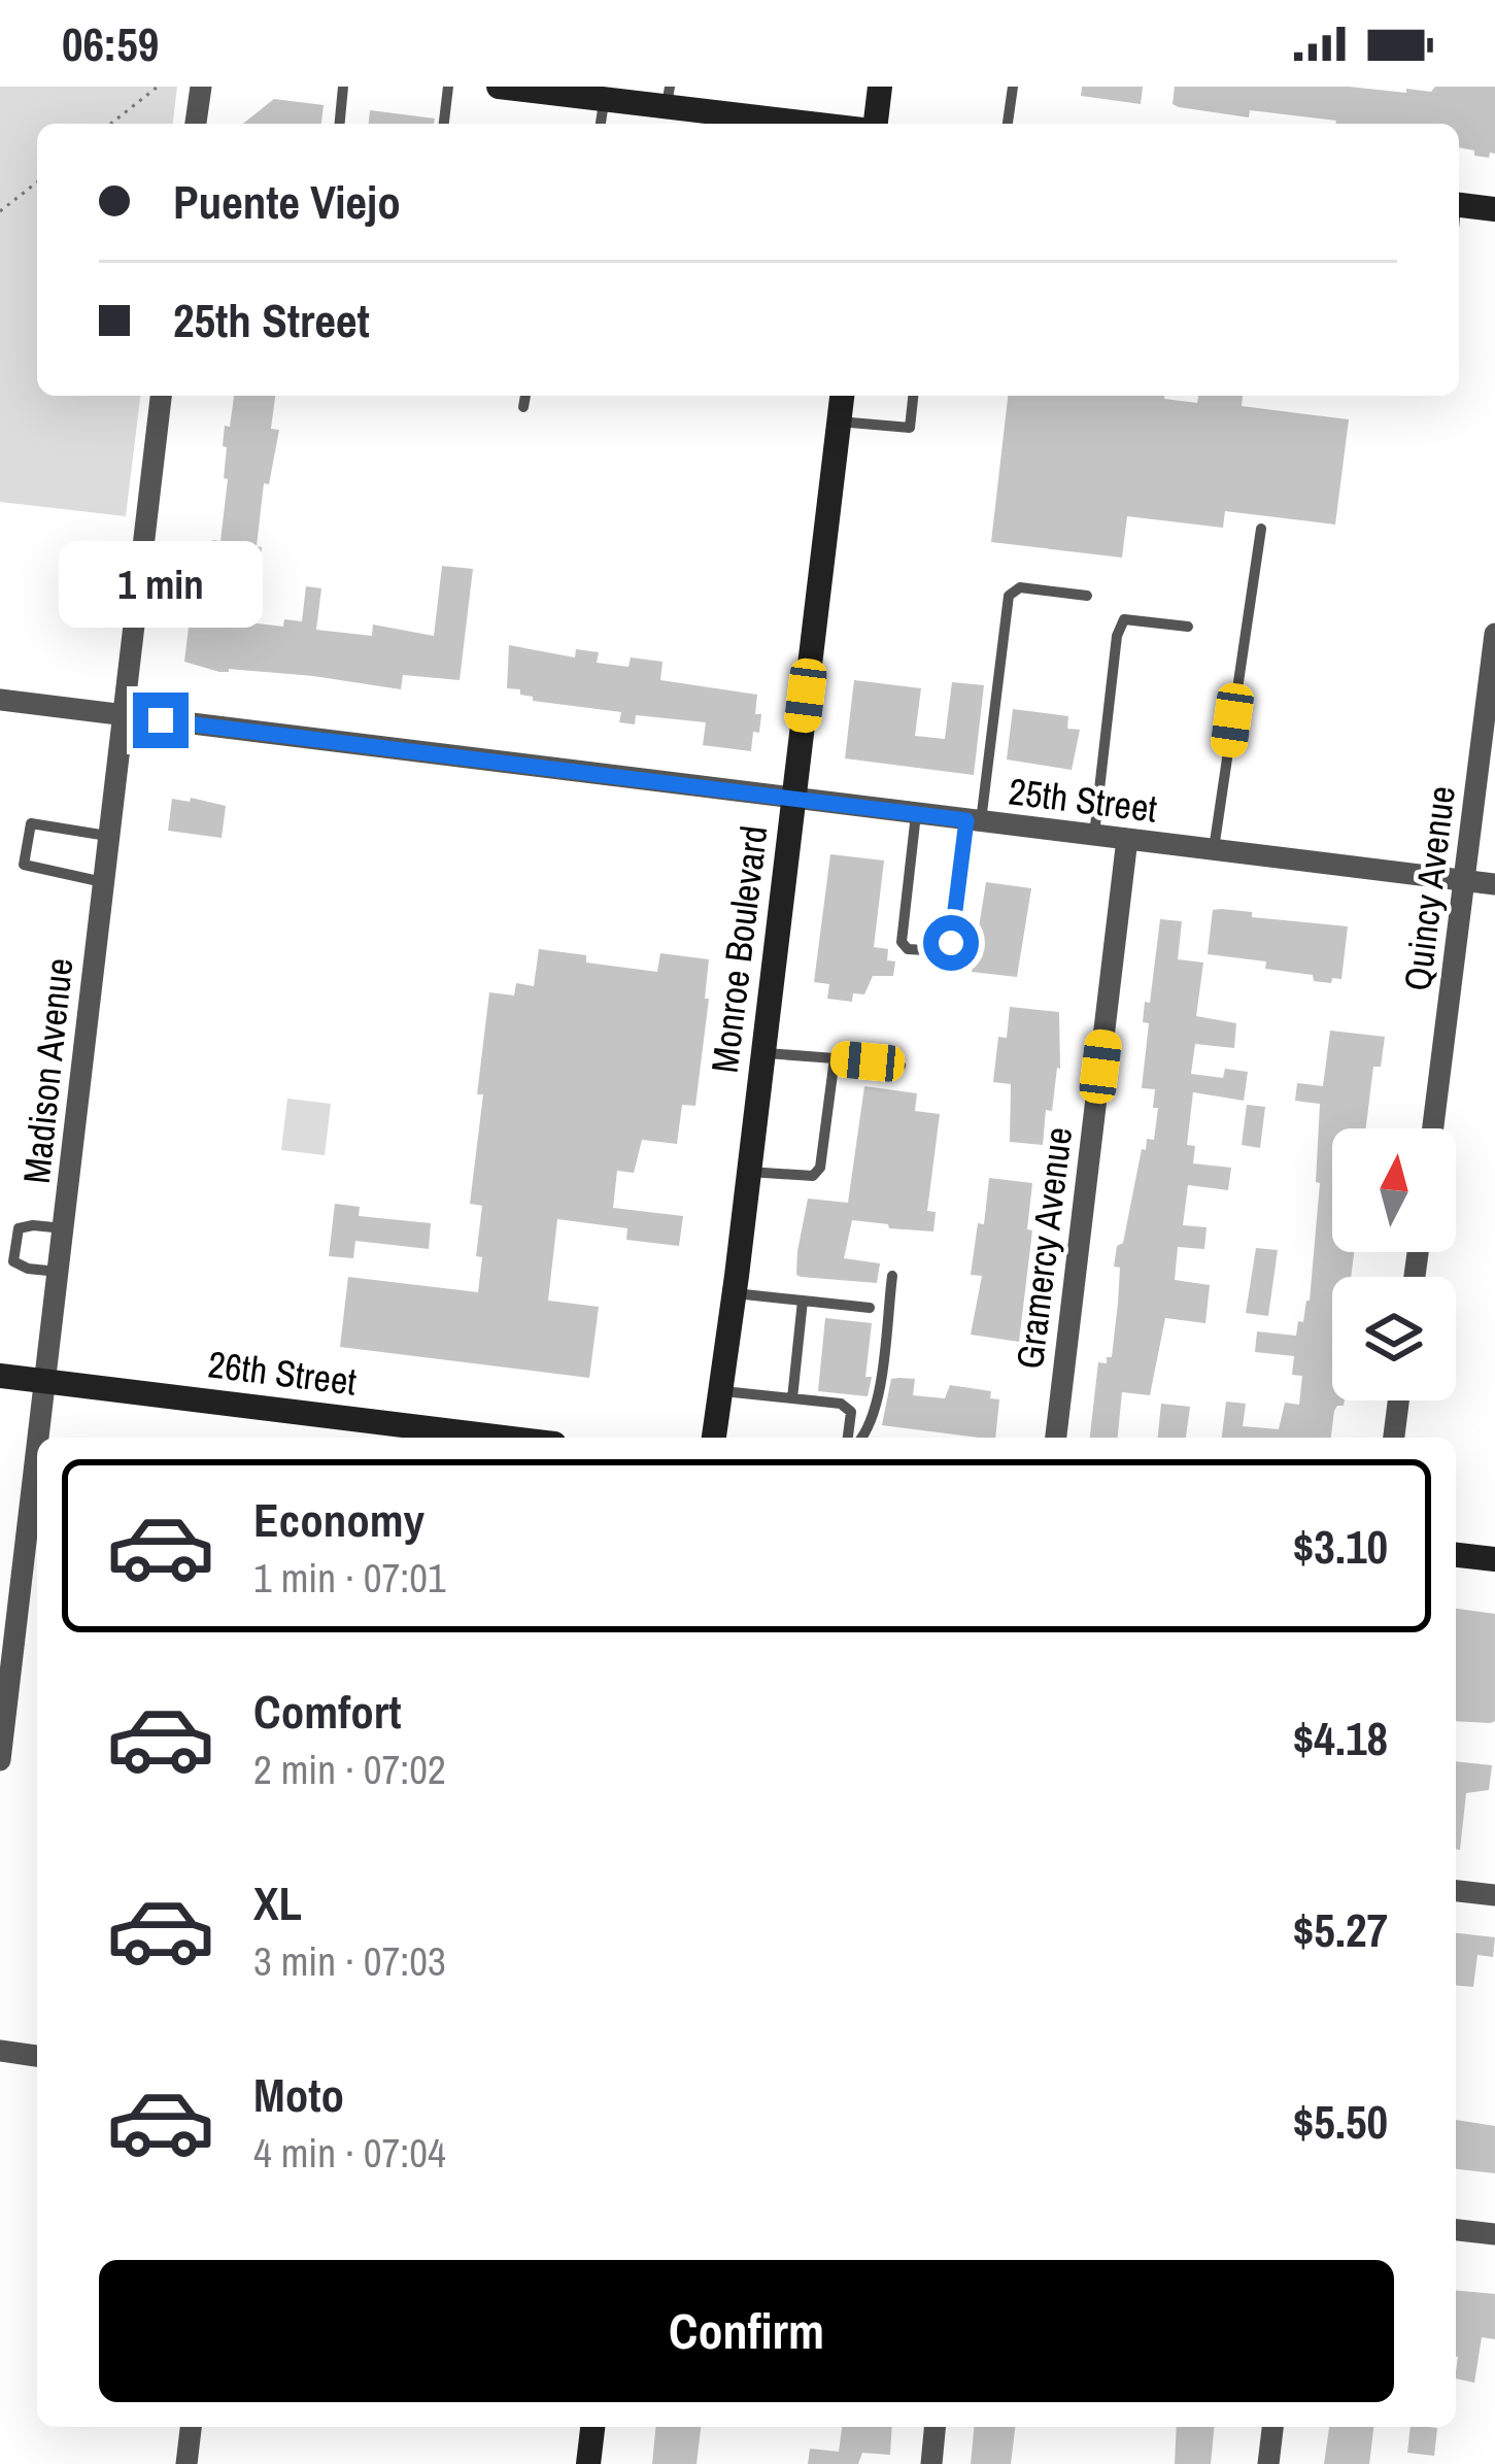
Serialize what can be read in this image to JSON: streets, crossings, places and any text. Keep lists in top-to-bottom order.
{
  "streets": {
    "street": [
      "25th Street",
      "Quincy Avenue",
      "Monroe Boulevard",
      "Madison Avenue",
      "Gramercy Avenue",
      "26th Street"
    ]
  },
  "crossings": [
    ["25th Street", "Quincy Avenue"],
    ["25th Street", "Monroe Boulevard"],
    ["25th Street", "Madison Avenue"],
    ["25th Street", "Gramercy Avenue"],
    ["Madison Avenue", "26th Street"]
  ],
  "north": "top",
  "page": {
    "status": "06:59",
    "banner": ["Puente Viejo", "25th Street"],
    "bubble": "1 min",
    "list": [
      {
        "name": "Economy",
        "note": "1 min · 07:01",
        "value": "$3.10"
      },
      {
        "name": "Comfort",
        "note": "2 min · 07:02",
        "value": "$4.18"
      },
      {
        "name": "XL",
        "note": "3 min · 07:03",
        "value": "$5.27"
      },
      {
        "name": "Moto",
        "note": "4 min · 07:04",
        "value": "$5.50"
      }
    ],
    "buttons": "Confirm"
  }
}
